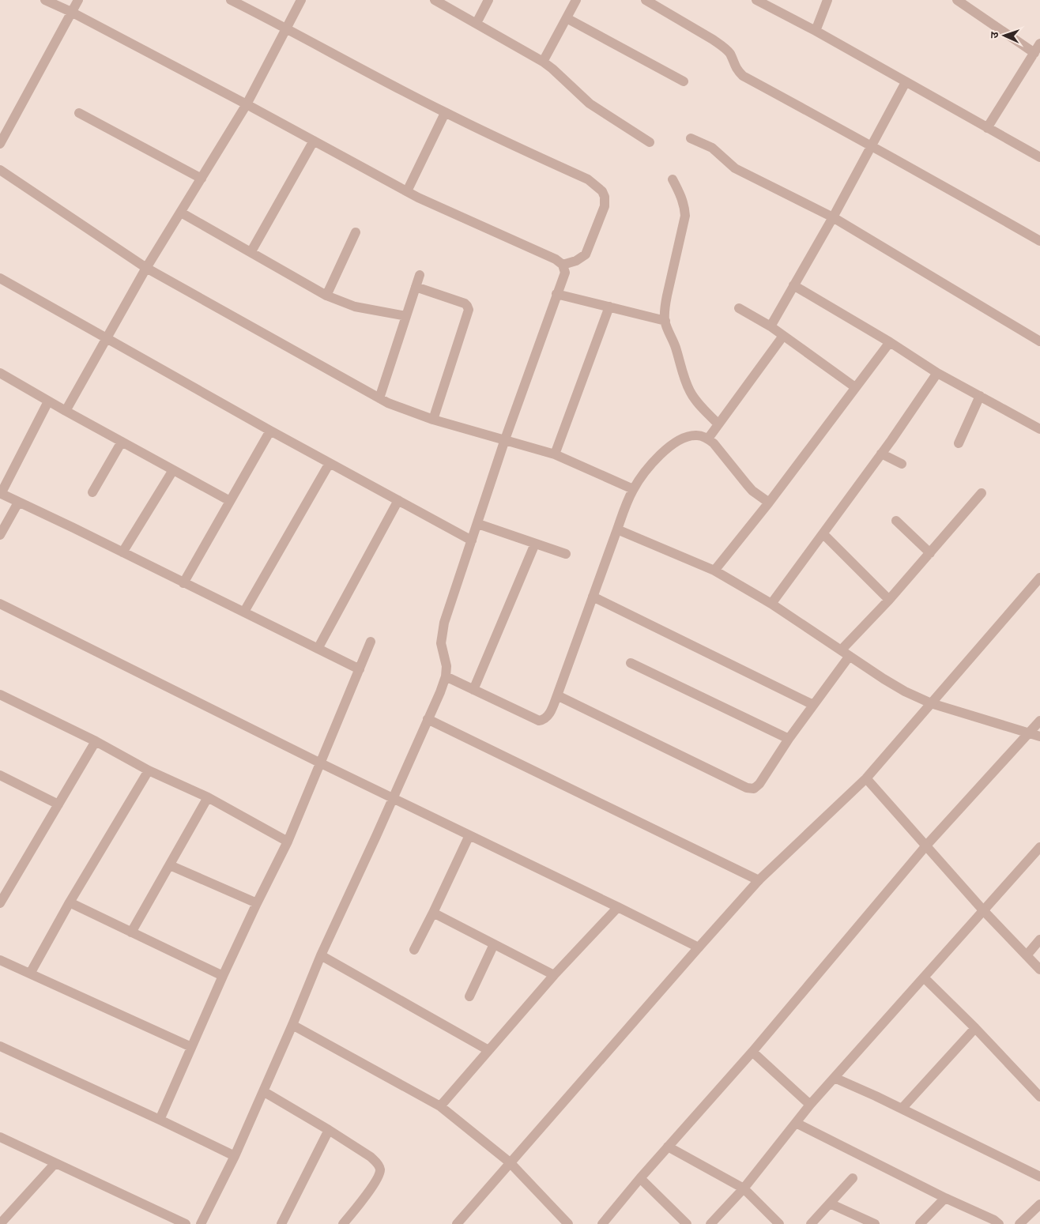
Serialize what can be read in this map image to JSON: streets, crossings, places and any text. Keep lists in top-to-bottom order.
{
  "north": "left"
}
